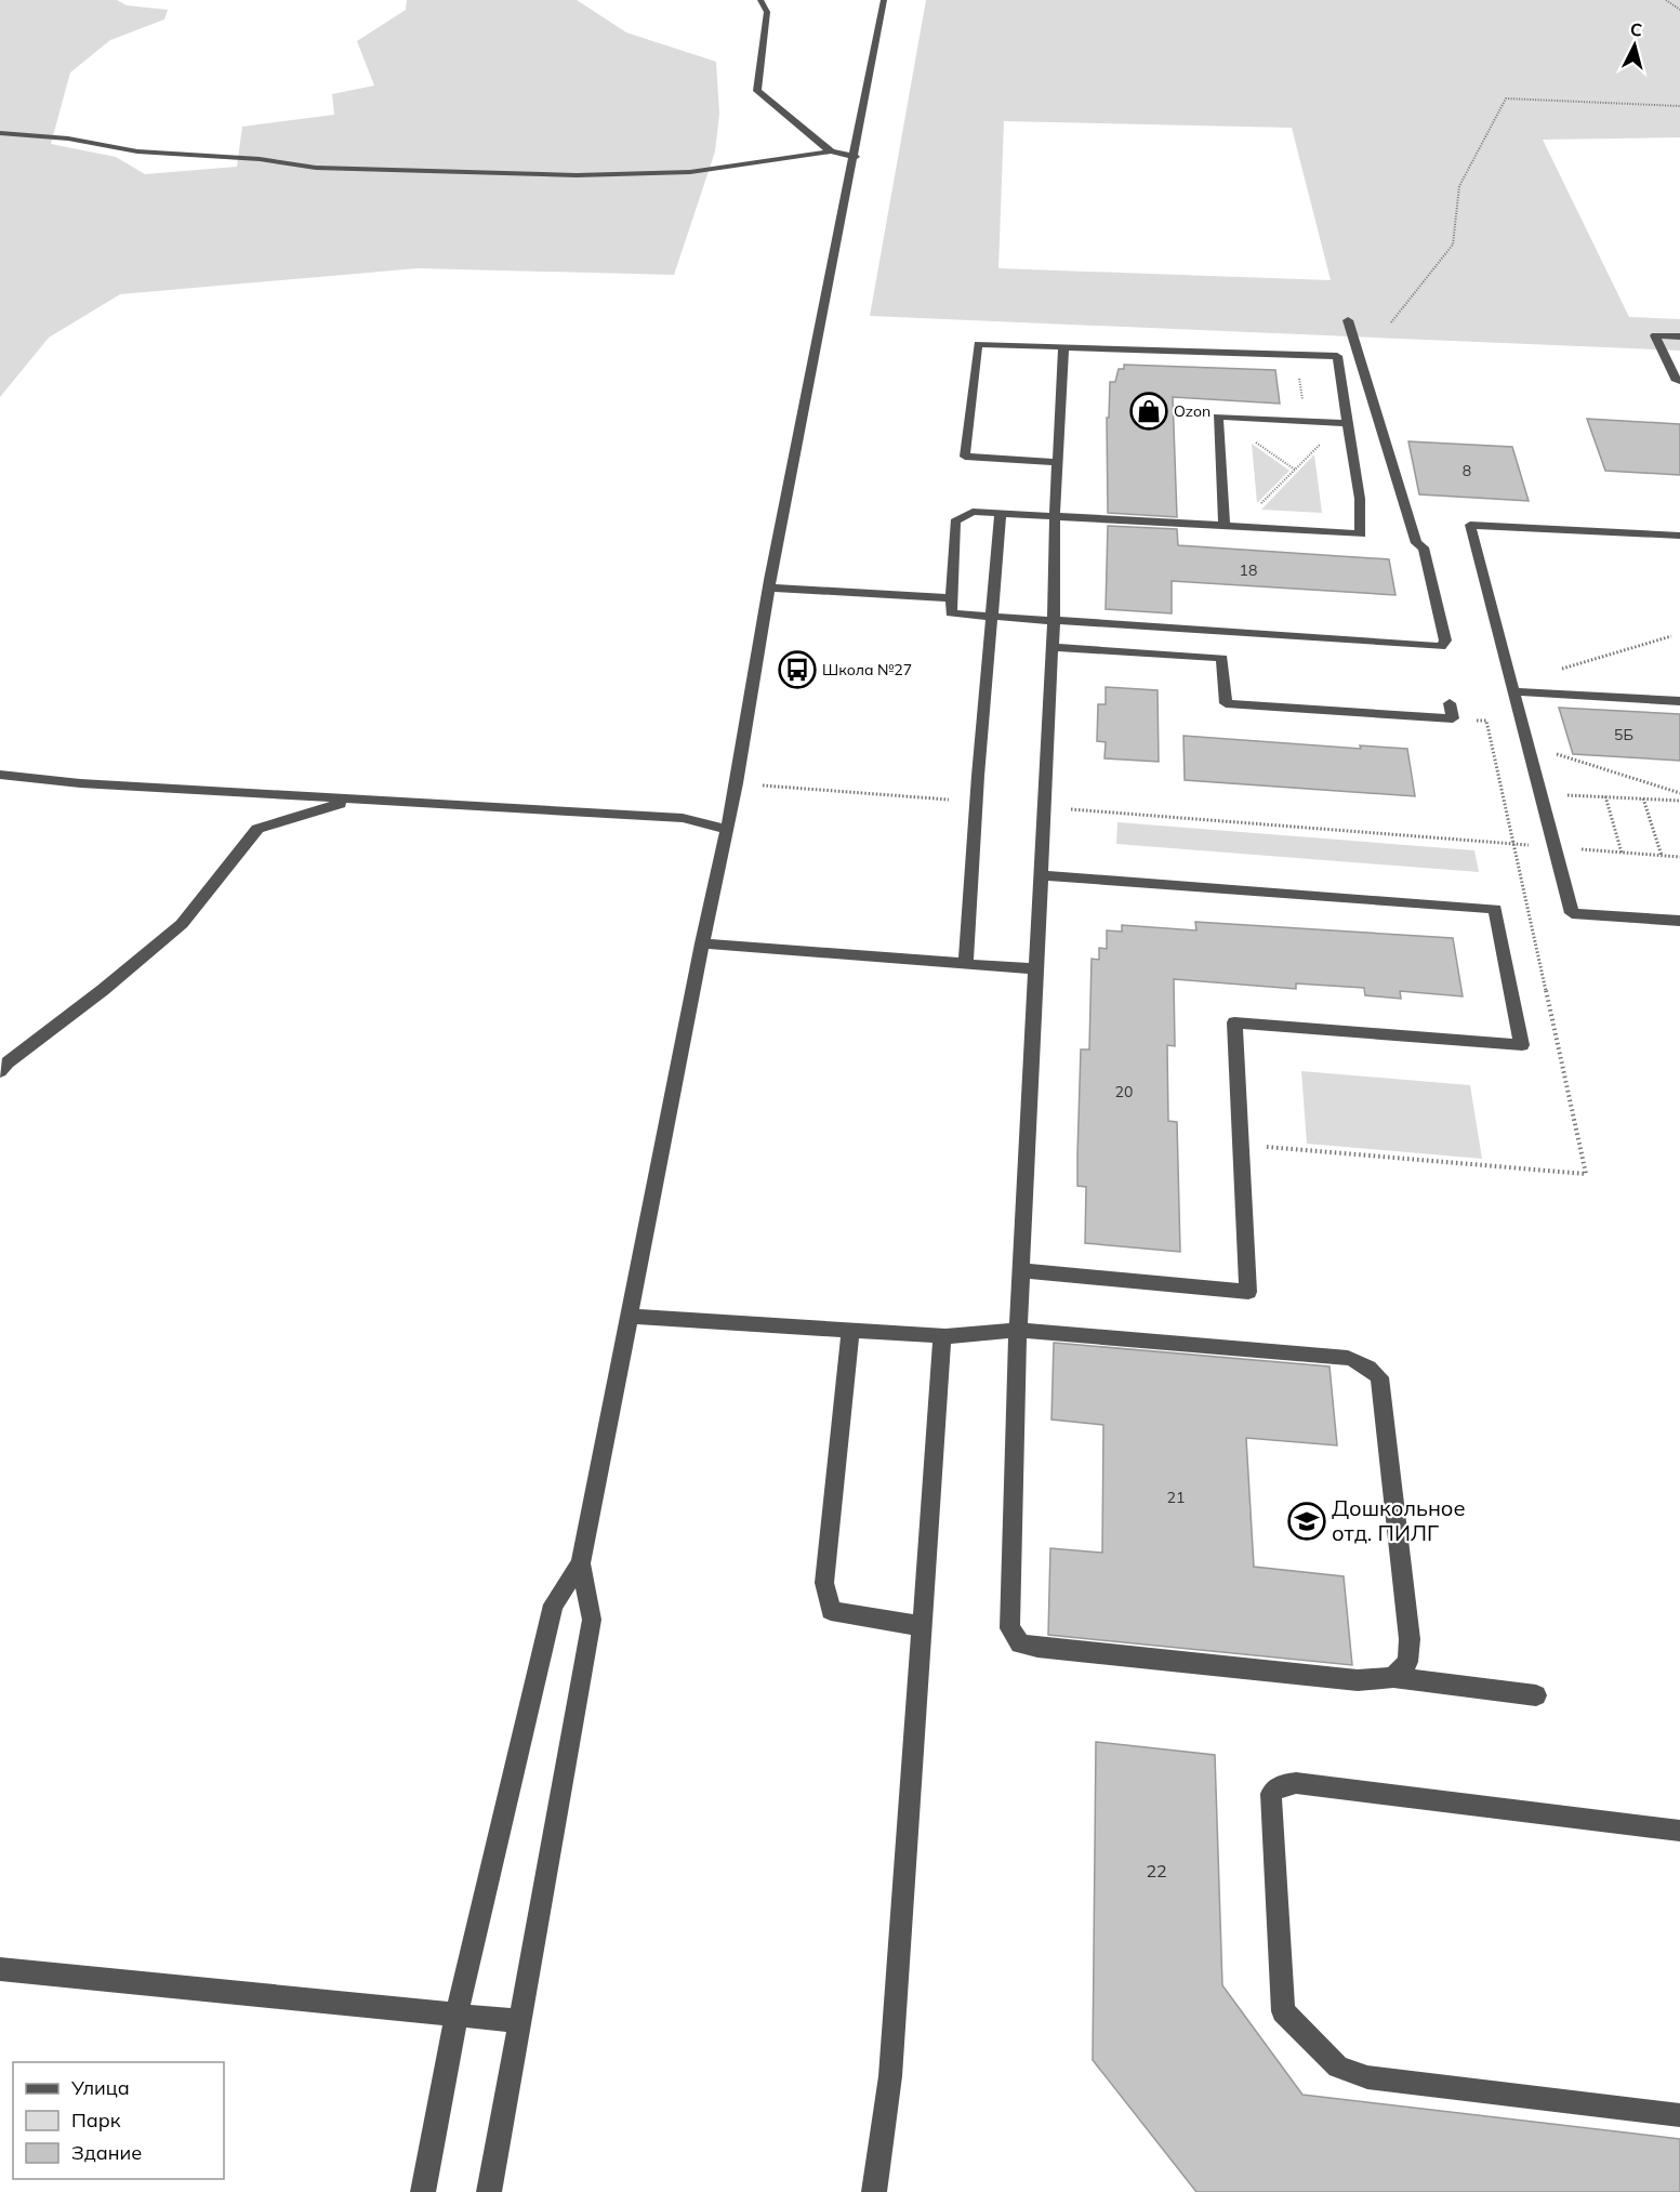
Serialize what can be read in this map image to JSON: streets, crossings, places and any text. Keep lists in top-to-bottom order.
{
  "places": {
    "shop": ["Ozon"],
    "bus stop": ["Школа №27"],
    "school or university": ["Дошкольное отд. ПИЛГ"]
  },
  "house_numbers": [
    "8",
    "18",
    "5Б",
    "20",
    "21",
    "22"
  ],
  "legend": ["Улица", "Парк", "Здание"],
  "north": "top"
}
